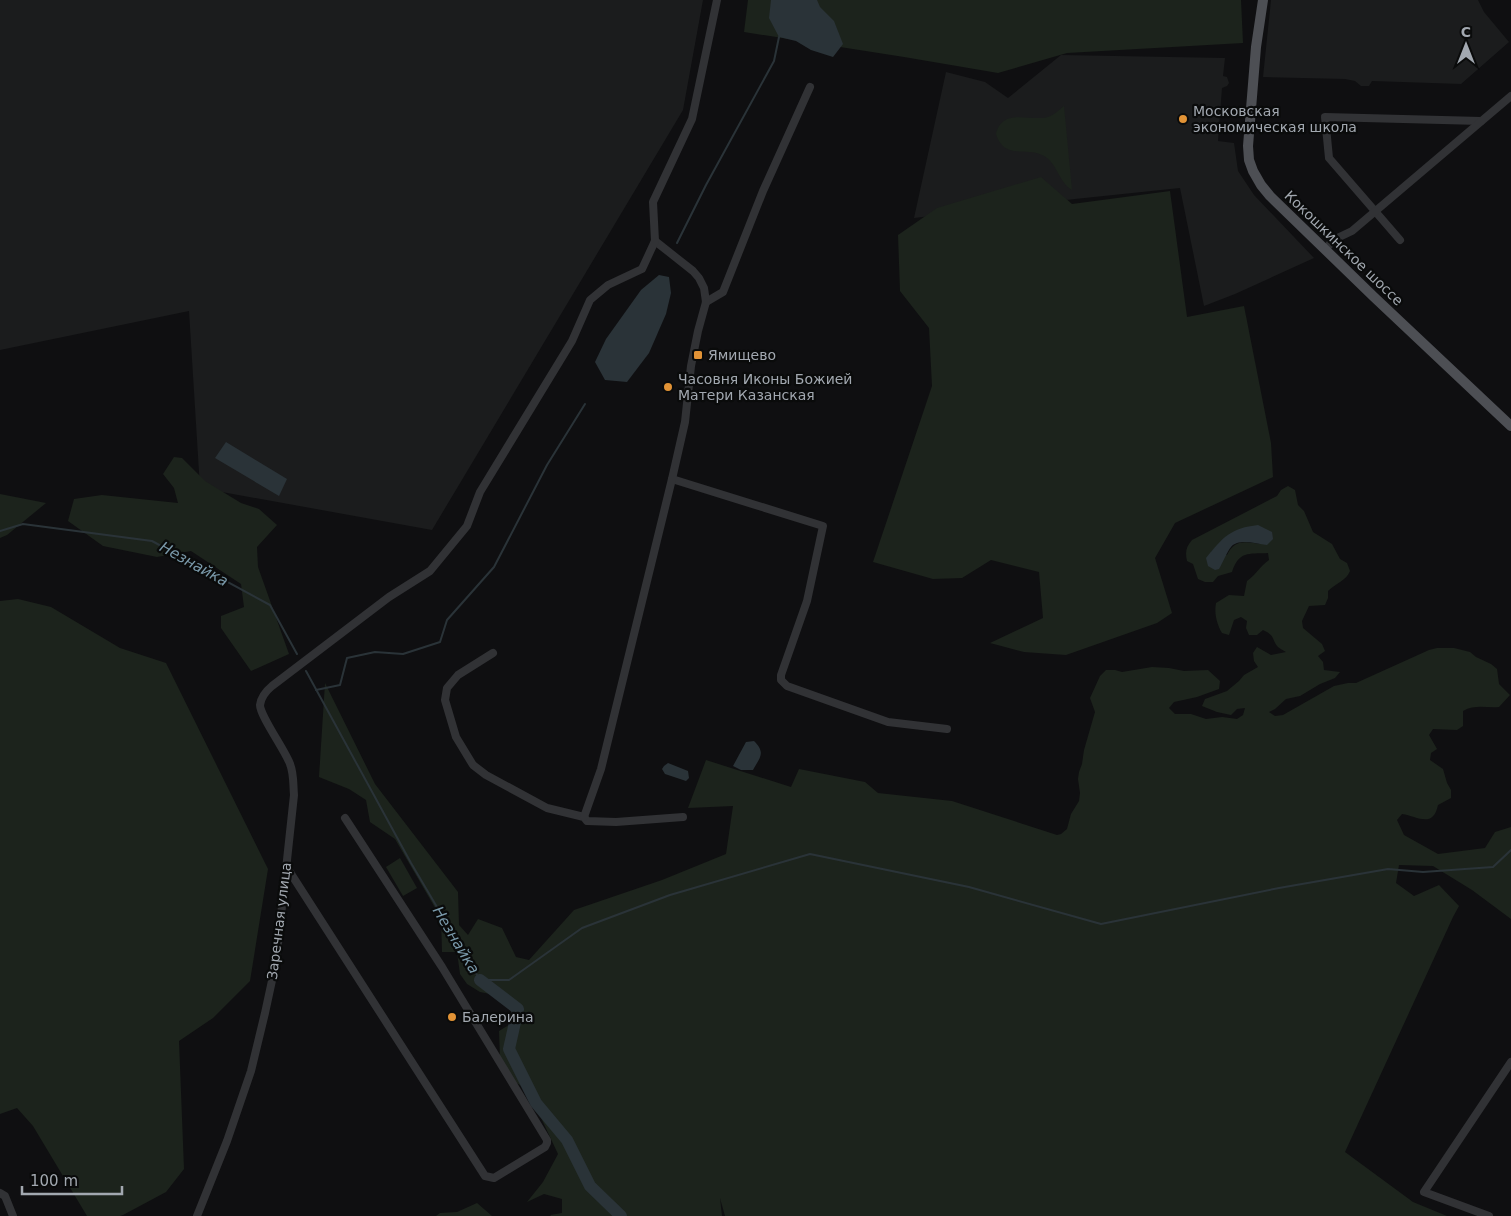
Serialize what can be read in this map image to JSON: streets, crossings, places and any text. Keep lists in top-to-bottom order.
{
  "streets": {
    "main road": ["Кокошкинское шоссе"],
    "street": ["Заречная улица"]
  },
  "water": ["Незнайка"],
  "places": {
    "other": ["Московская экономическая школа", "Часовня Иконы Божией Матери Казанская", "Балерина"],
    "transit": ["Ямищево"]
  },
  "scale_bar": "100 m",
  "north": "top"
}
